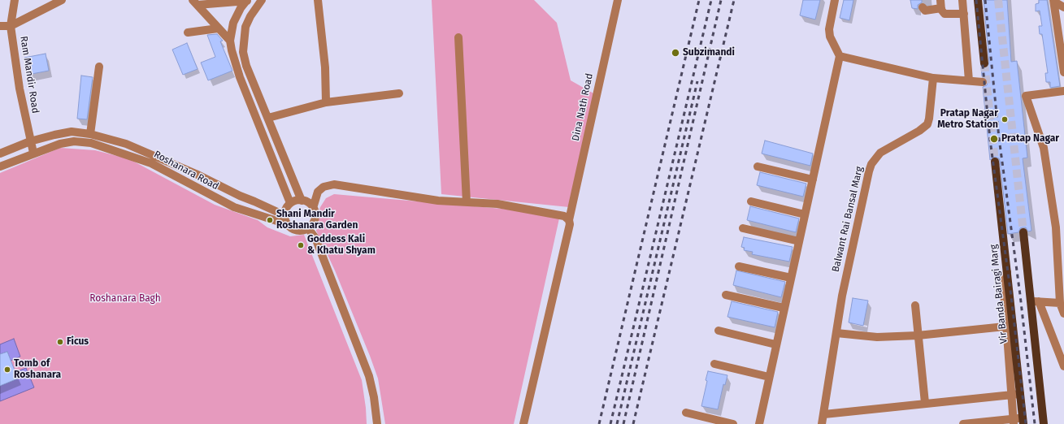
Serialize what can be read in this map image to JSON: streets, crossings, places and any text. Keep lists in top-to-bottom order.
{
  "streets": {
    "main road": ["Vir Banda Bairagi Marg"],
    "street": [
      "Ram Mandir Road",
      "Dina Nath Road",
      "Roshanara Road",
      "Balwant Rai Bansal Marg"
    ]
  },
  "crossings": [
    ["Ram Mandir Road", "Roshanara Road"]
  ],
  "parks": ["Roshanara Bagh"],
  "places": [
    "Subzimandi",
    "Pratap Nagar Metro Station",
    "Pratap Nagar",
    "Shani Mandir Roshanara Garden",
    "Goddess Kali & Khatu Shyam",
    "Ficus",
    "Tomb of Roshanara"
  ]
}
